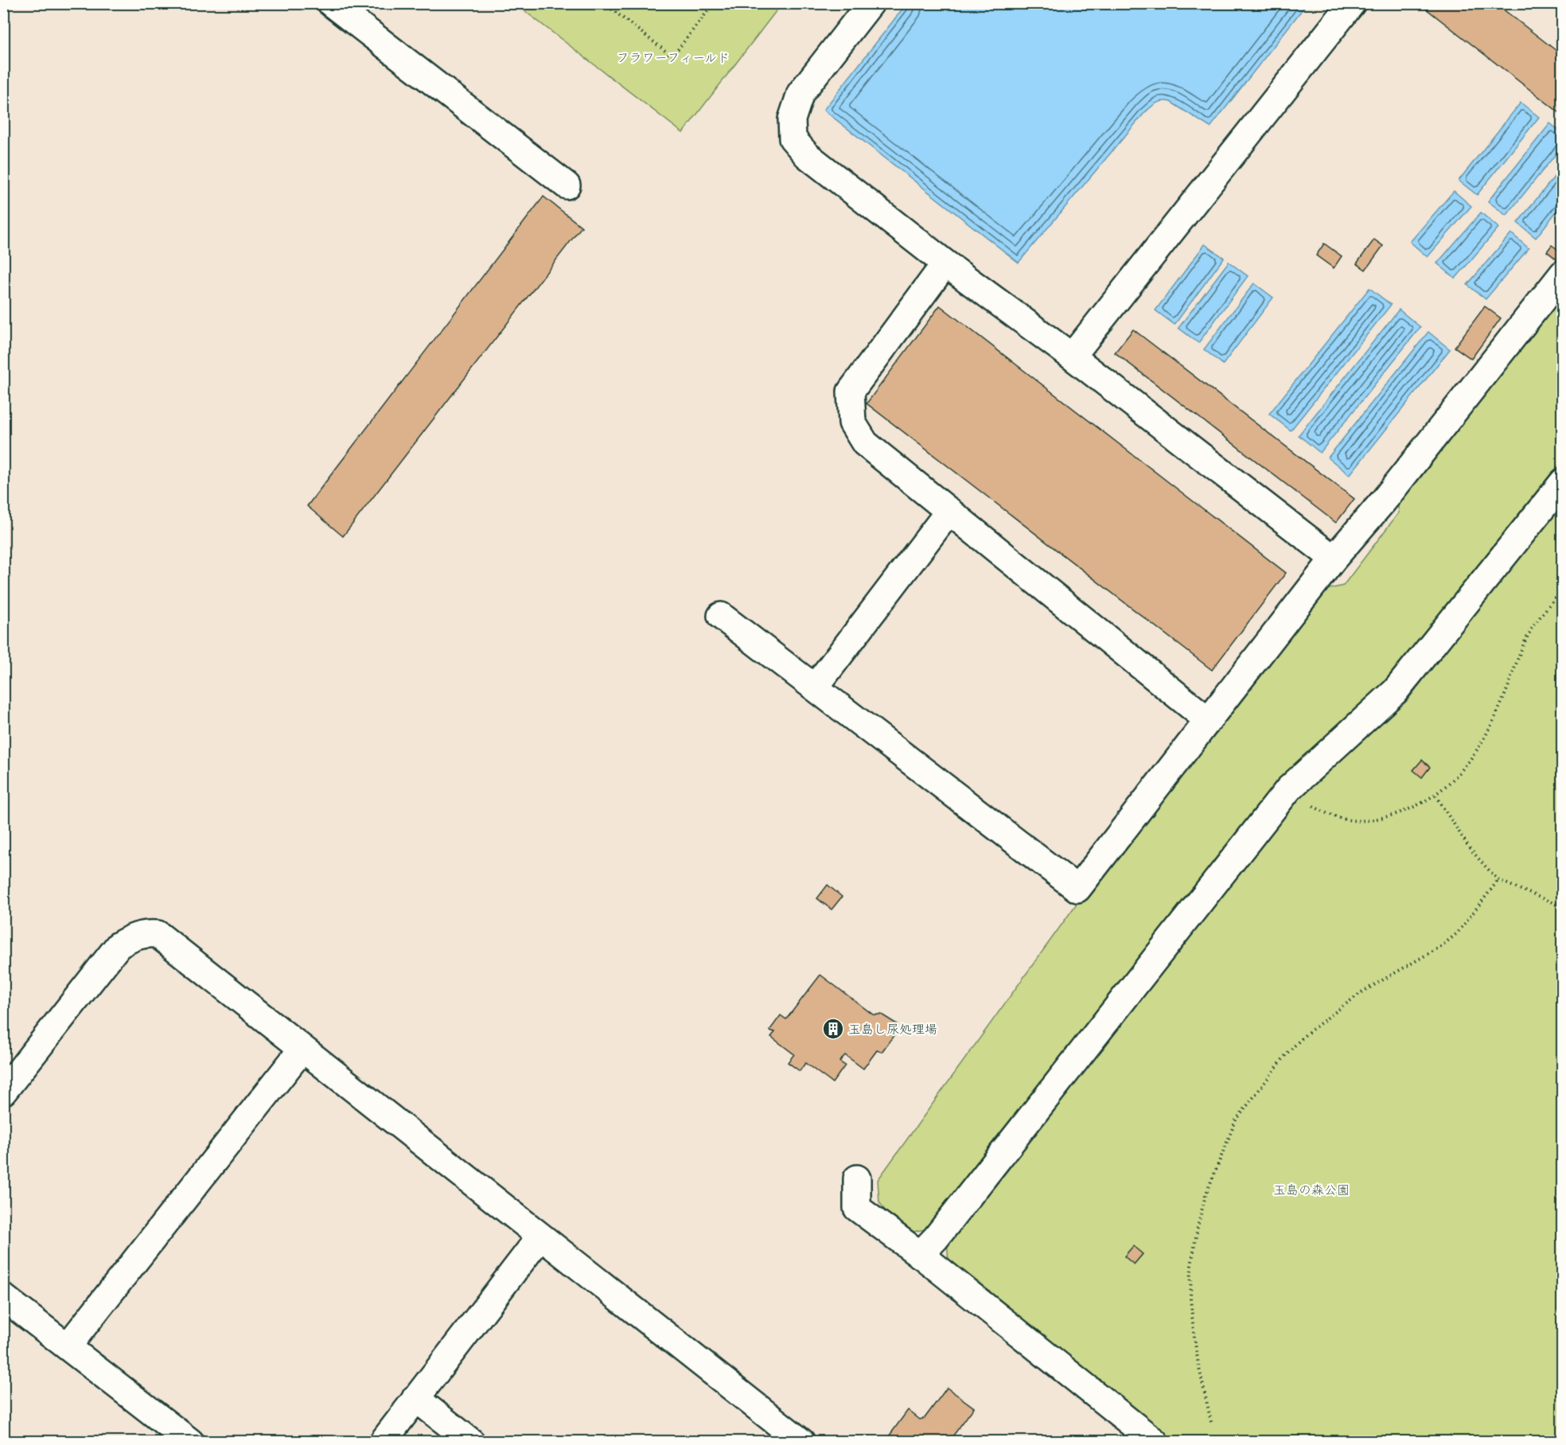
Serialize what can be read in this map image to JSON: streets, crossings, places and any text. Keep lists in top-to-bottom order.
{
  "parks": ["フラワーフィールド", "玉島の森公園"],
  "places": {
    "building": ["玉島し尿処理場"]
  }
}
